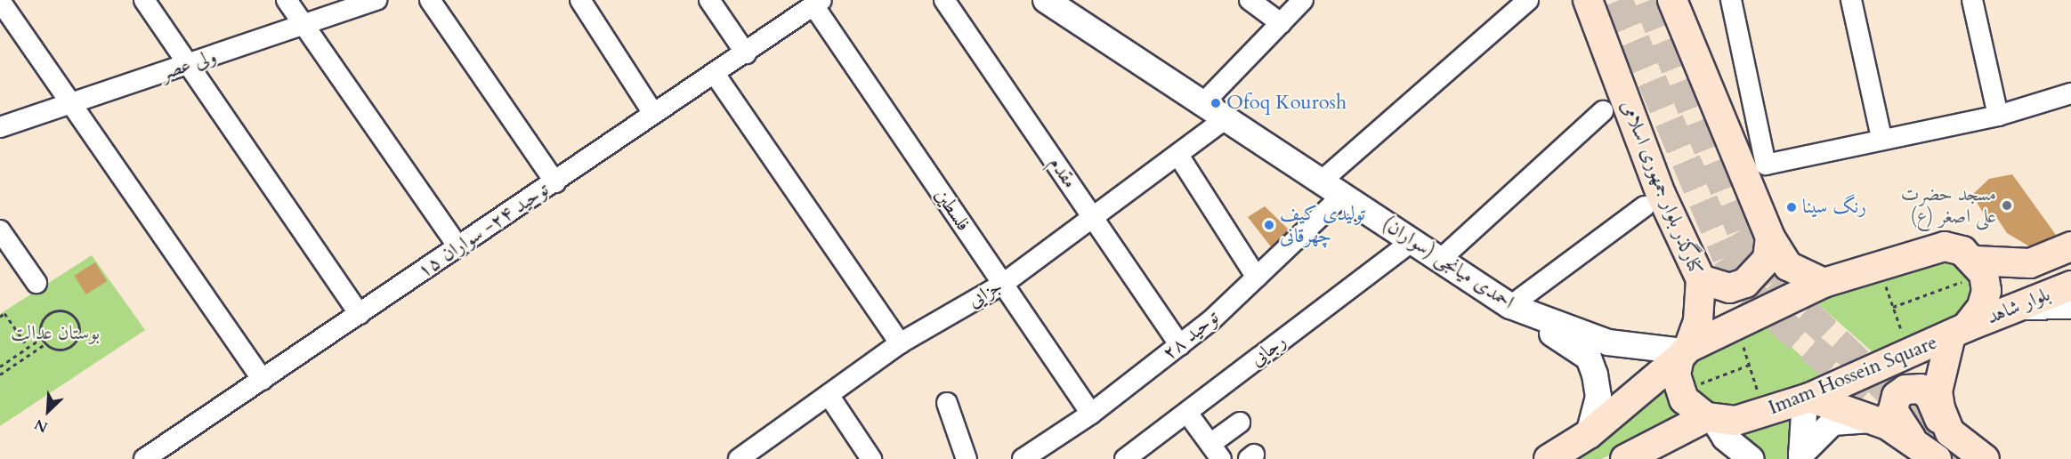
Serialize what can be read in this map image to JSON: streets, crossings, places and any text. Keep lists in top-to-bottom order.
{
  "streets": {
    "main road": ["کنارگذر بلوار جمهوری اسلامی", "بلوار شاهد", "Imam Hossein Square"],
    "street": [
      "ولی عصر",
      "مقدم",
      "فلسطین",
      "توحید ۲۴- سواران ۱۵",
      "احمدی میانجی (سواران)",
      "جزایی",
      "توحید ۲۸",
      "رجایی"
    ]
  },
  "crossings": [
    ["مقدم", "جزایی"],
    ["مقدم", "توحید ۲۸"],
    ["کنارگذر بلوار جمهوری اسلامی", "احمدی میانجی (سواران)"],
    ["فلسطین", "توحید ۲۴- سواران ۱۵"],
    ["فلسطین", "جزایی"],
    ["فلسطین", "توحید ۲۸"],
    ["احمدی میانجی (سواران)", "جزایی"],
    ["احمدی میانجی (سواران)", "توحید ۲۸"],
    ["احمدی میانجی (سواران)", "رجایی"],
    ["بلوار شاهد", "Imam Hossein Square"]
  ],
  "parks": ["بوستان عدالت"],
  "places": [
    "Ofoq Kourosh",
    "مسجد حضرت علی اصغر (ع)",
    "رنگ سینا",
    "تولیدی کیف چهرقانی"
  ],
  "north": "bottom left"
}
